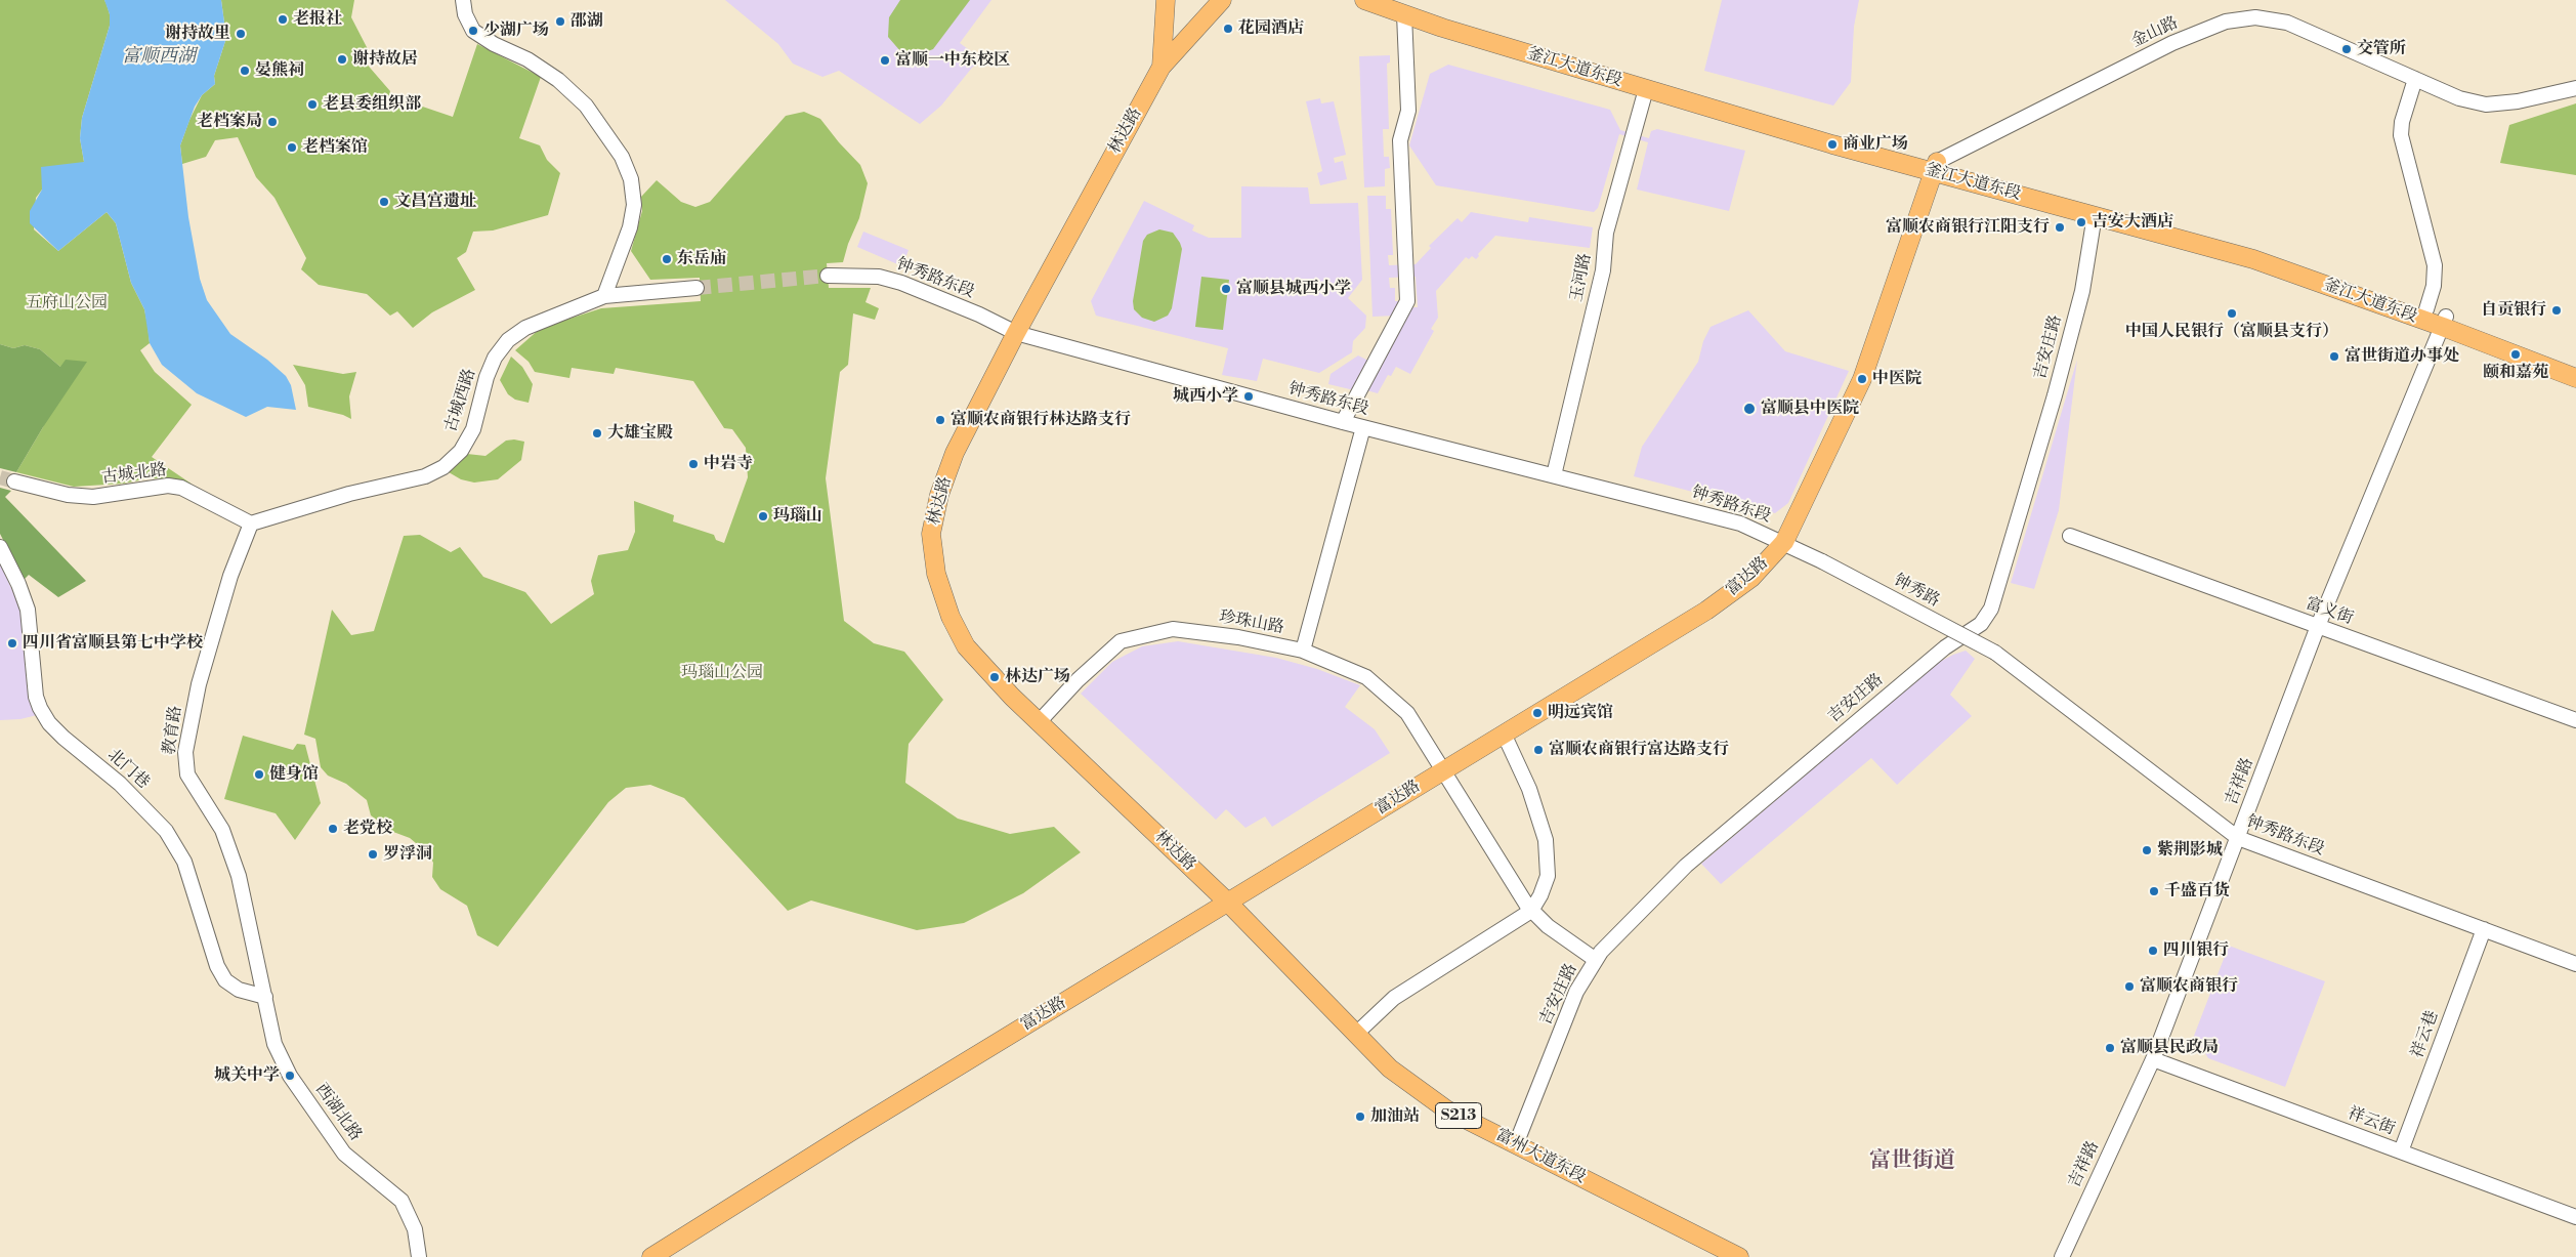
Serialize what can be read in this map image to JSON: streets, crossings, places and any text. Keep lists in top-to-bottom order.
{
  "streets": {
    "main road": [
      "釜江大道东段",
      "林达路",
      "富达路",
      "S213",
      "富州大道东段"
    ],
    "street": [
      "金山路",
      "玉河路",
      "钟秀路东段",
      "吉安庄路",
      "古城西路",
      "古城北路",
      "钟秀路",
      "富义街",
      "珍珠山路",
      "教育路",
      "北门巷",
      "吉祥路",
      "祥云巷",
      "西湖北路",
      "祥云街"
    ]
  },
  "crossings": [
    ["金山路", "釜江大道东段"],
    ["金山路", "富达路"],
    ["釜江大道东段", "玉河路"],
    ["釜江大道东段", "吉安庄路"],
    ["釜江大道东段", "富达路"],
    ["釜江大道东段", "吉祥路"],
    ["林达路", "钟秀路东段"],
    ["林达路", "富达路"],
    ["林达路", "珍珠山路"],
    ["林达路", "富州大道东段"],
    ["玉河路", "钟秀路东段"],
    ["钟秀路东段", "富达路"],
    ["钟秀路东段", "钟秀路"],
    ["钟秀路东段", "吉祥路"],
    ["钟秀路东段", "祥云巷"],
    ["吉安庄路", "珍珠山路"],
    ["吉安庄路", "富州大道东段"],
    ["古城西路", "古城北路"],
    ["古城西路", "教育路"],
    ["古城北路", "教育路"],
    ["富达路", "珍珠山路"],
    ["富达路", "富州大道东段"],
    ["富义街", "吉祥路"],
    ["教育路", "北门巷"],
    ["教育路", "西湖北路"],
    ["北门巷", "西湖北路"],
    ["吉祥路", "祥云街"],
    ["祥云巷", "祥云街"]
  ],
  "districts": ["富世街道"],
  "water": ["富顺西湖"],
  "parks": ["五府山公园", "玛瑙山公园"],
  "places": [
    "老报社",
    "邵湖",
    "花园酒店",
    "少湖广场",
    "谢持故里",
    "交管所",
    "谢持故居",
    "富顺一中东校区",
    "晏熊祠",
    "老县委组织部",
    "老档案局",
    "商业广场",
    "老档案馆",
    "文昌宫遗址",
    "吉安大酒店",
    "富顺农商银行江阳支行",
    "东岳庙",
    "富顺县城西小学",
    "自贡银行",
    "中国人民银行（富顺县支行）",
    "颐和嘉苑",
    "富世街道办事处",
    "中医院",
    "城西小学",
    "富顺县中医院",
    "富顺农商银行林达路支行",
    "大雄宝殿",
    "中岩寺",
    "玛瑙山",
    "四川省富顺县第七中学校",
    "林达广场",
    "明远宾馆",
    "富顺农商银行富达路支行",
    "健身馆",
    "老党校",
    "紫荆影城",
    "罗浮洞",
    "千盛百货",
    "四川银行",
    "富顺农商银行",
    "富顺县民政局",
    "城关中学",
    "加油站"
  ]
}
